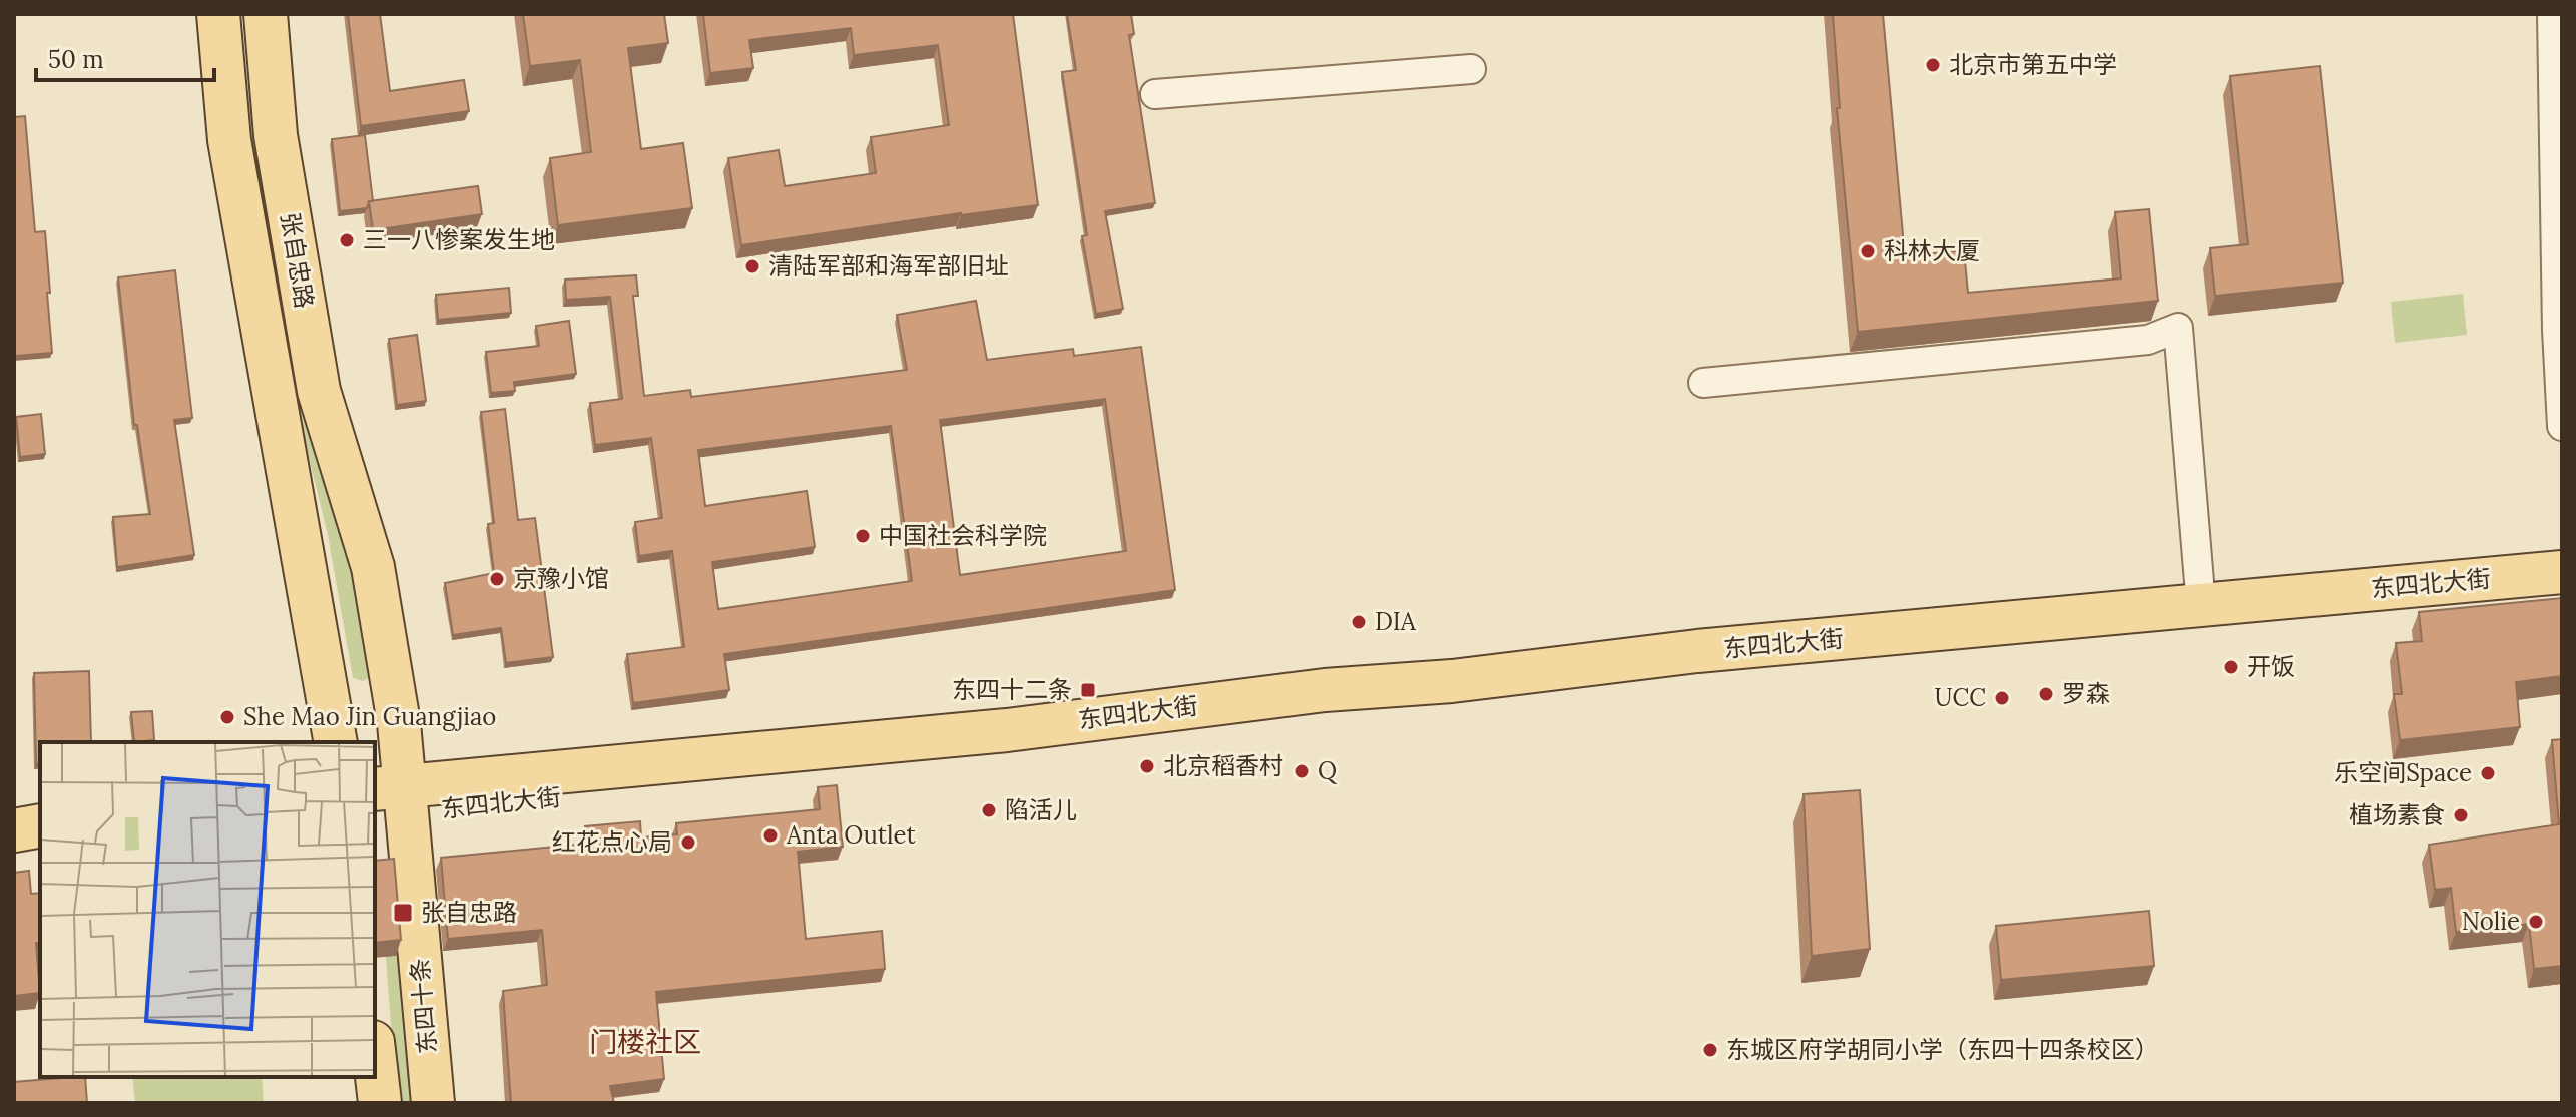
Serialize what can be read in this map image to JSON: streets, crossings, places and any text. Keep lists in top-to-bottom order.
{
  "streets": {
    "main road": ["张自忠路", "东四北大街", "东四十条"]
  },
  "crossings": [
    ["张自忠路", "东四北大街"],
    ["张自忠路", "东四十条"],
    ["东四北大街", "东四十条"]
  ],
  "districts": ["门楼社区"],
  "places": {
    "other": [
      "北京市第五中学",
      "三一八惨案发生地",
      "科林大厦",
      "清陆军部和海军部旧址",
      "中国社会科学院",
      "京豫小馆",
      "DIA",
      "开饭",
      "罗森",
      "UCC",
      "She Mao Jin Guangjiao",
      "北京稻香村",
      "Q",
      "乐空间Space",
      "陷活儿",
      "植场素食",
      "Anta Outlet",
      "红花点心局",
      "Nolie",
      "东城区府学胡同小学（东四十四条校区）"
    ],
    "transit": ["东四十二条", "张自忠路"]
  },
  "scale_bar": "50 m"
}
